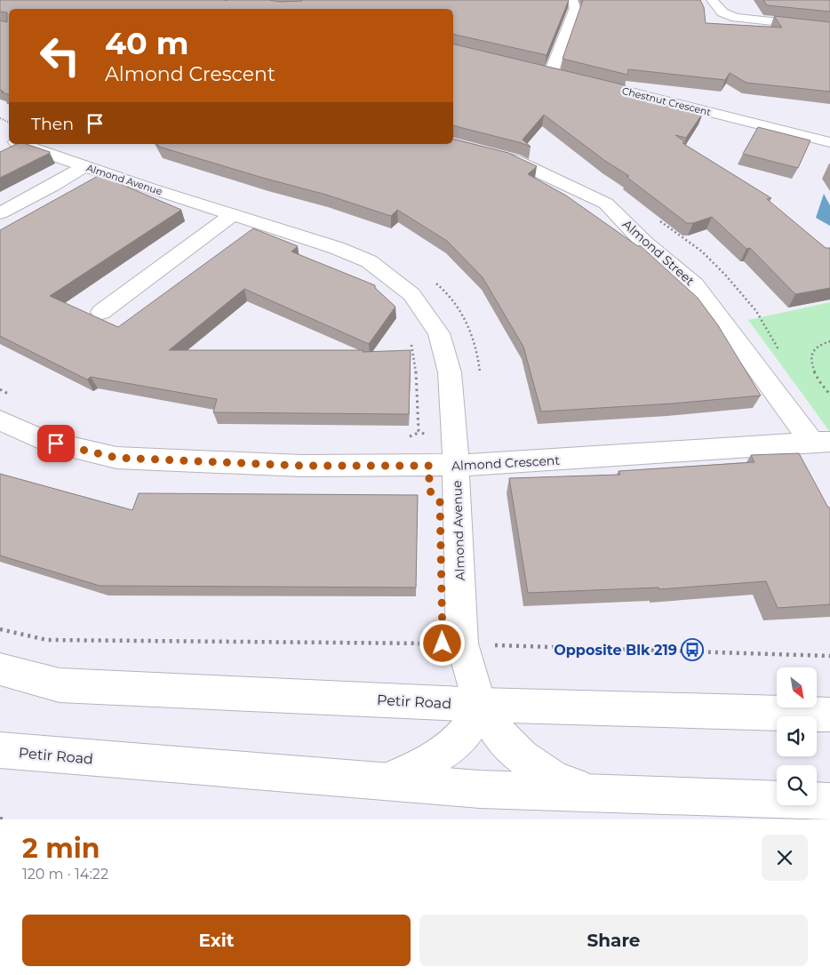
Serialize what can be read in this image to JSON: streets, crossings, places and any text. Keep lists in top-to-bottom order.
{
  "streets": {
    "street": [
      "Chestnut Crescent",
      "Almond Avenue",
      "Almond Street",
      "Almond Crescent",
      "Petir Road"
    ]
  },
  "crossings": [
    ["Almond Avenue", "Almond Crescent"],
    ["Almond Avenue", "Petir Road"],
    ["Almond Street", "Almond Crescent"]
  ],
  "places": {
    "bus stop": ["Opposite Blk 219"]
  },
  "north": "bottom right",
  "page": {
    "turn": ["40 m", "Almond Crescent"],
    "then": "Then",
    "heading": ["2 min", "120 m · 14:22"],
    "buttons": ["Exit", "Share"]
  }
}
